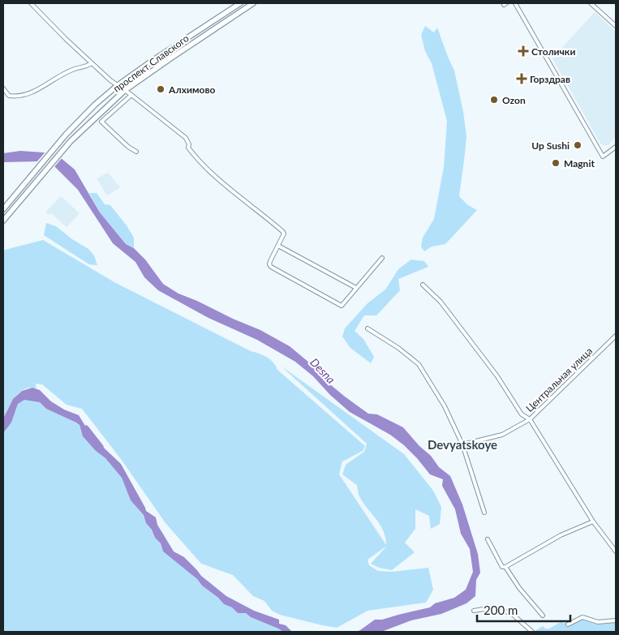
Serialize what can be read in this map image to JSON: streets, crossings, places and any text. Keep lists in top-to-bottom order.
{
  "streets": {
    "main road": ["проспект Славского"],
    "street": ["Центральная улица"]
  },
  "districts": ["Devyatskoye"],
  "water": ["Desna"],
  "places": {
    "health": ["Столички", "Горздрав"],
    "other": [
      "Алхимово",
      "Ozon",
      "Up Sushi",
      "Magnit"
    ]
  },
  "scale_bar": "200 m"
}
